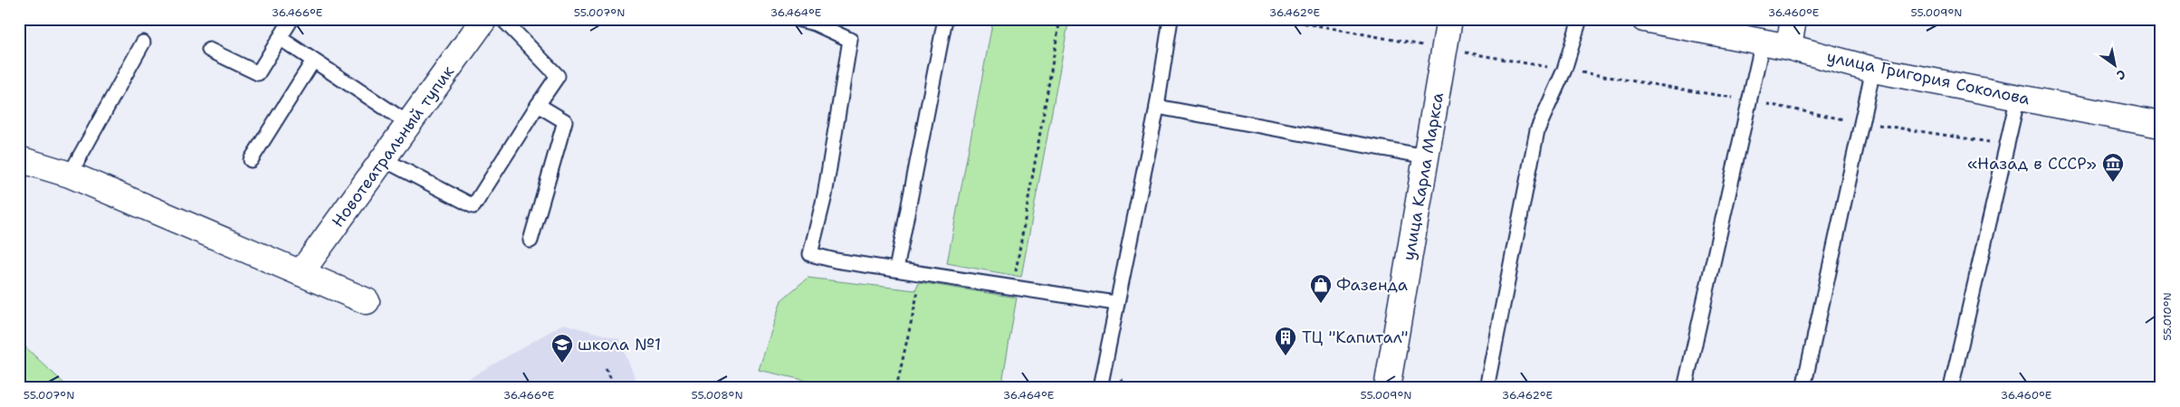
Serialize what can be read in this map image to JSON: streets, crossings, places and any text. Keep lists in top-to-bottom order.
{
  "streets": {
    "street": ["улица Григория Соколова", "Новотеатральный тупик", "улица Карла Маркса"]
  },
  "places": {
    "museum": ["«Назад в СССР»"],
    "shop": ["Фазенда"],
    "building": ["ТЦ \"Капитал\""],
    "school or university": ["школа №1"]
  },
  "north": "bottom right",
  "coordinates": [
    "36.466°E",
    "55.007°N",
    "36.464°E",
    "36.462°E",
    "36.460°E",
    "55.009°N",
    "55.010°N",
    "55.008°N"
  ]
}
